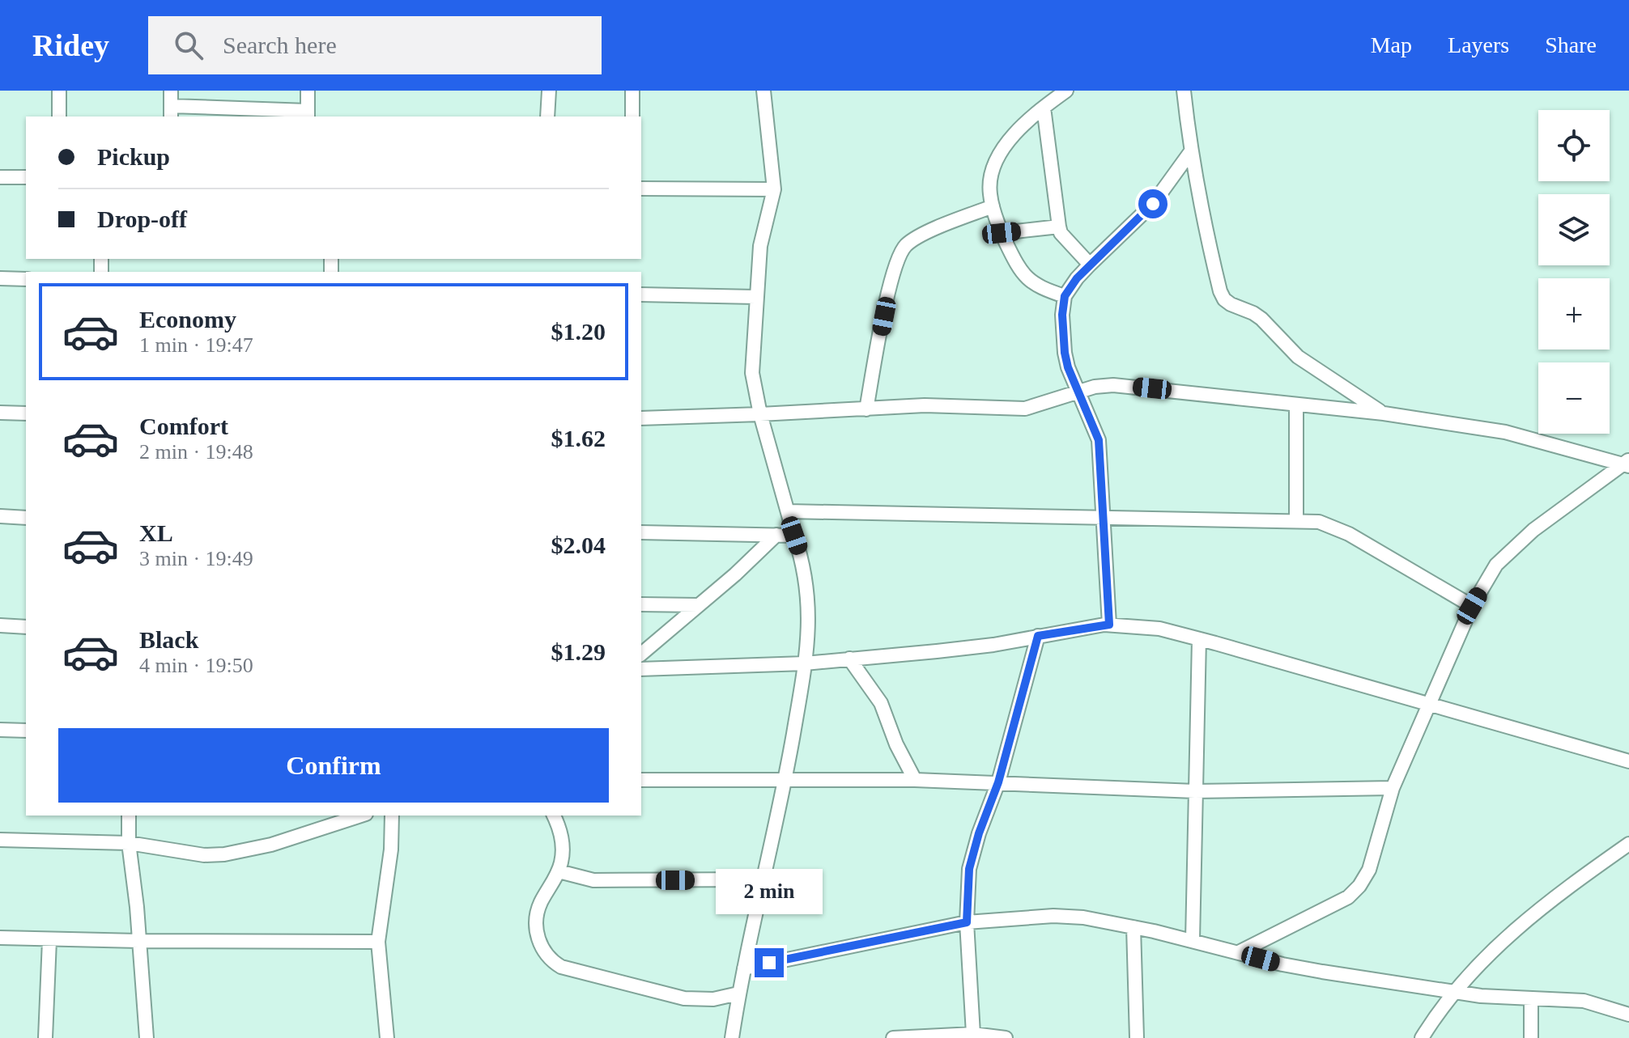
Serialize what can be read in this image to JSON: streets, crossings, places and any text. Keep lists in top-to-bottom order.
{
  "page": {
    "header": "Ridey",
    "search": "Search here",
    "nav": ["Map", "Layers", "Share"],
    "map_buttons": ["+", "−"],
    "banner": ["Pickup", "Drop-off"],
    "list": [
      {
        "name": "Economy",
        "note": "1 min · 19:47",
        "value": "$1.20"
      },
      {
        "name": "Comfort",
        "note": "2 min · 19:48",
        "value": "$1.62"
      },
      {
        "name": "XL",
        "note": "3 min · 19:49",
        "value": "$2.04"
      },
      {
        "name": "Black",
        "note": "4 min · 19:50",
        "value": "$1.29"
      }
    ],
    "buttons": "Confirm",
    "bubble": "2 min"
  }
}
